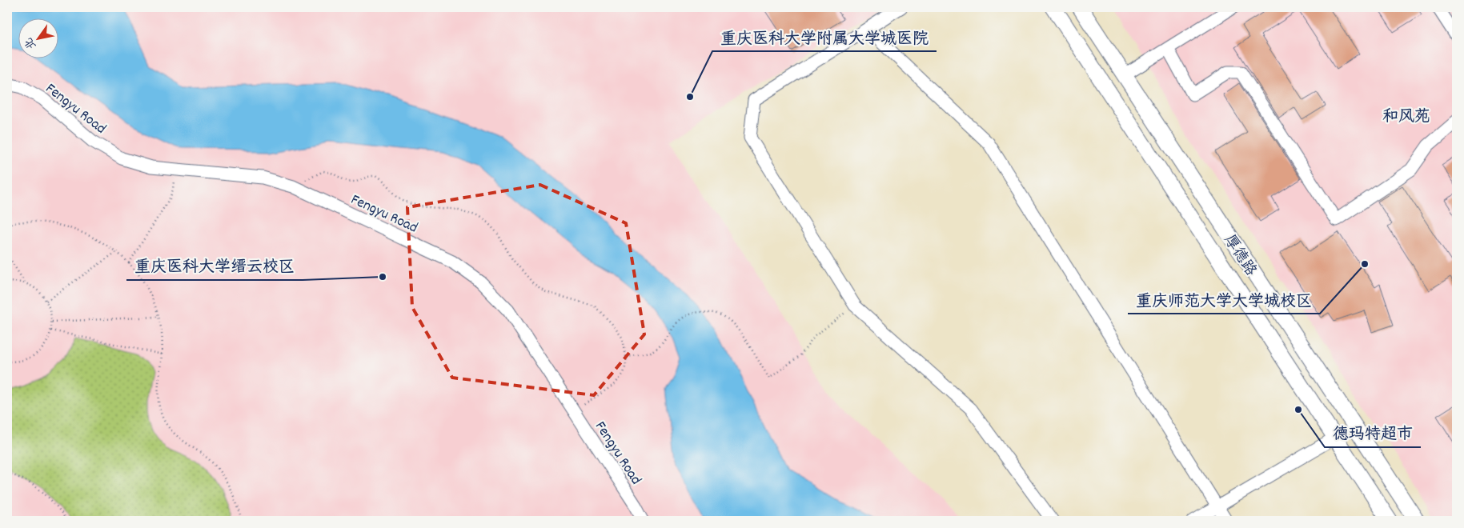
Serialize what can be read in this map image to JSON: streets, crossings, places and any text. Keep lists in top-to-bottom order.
{
  "streets": {
    "main road": ["厚德路"],
    "street": ["Fengyu Road"]
  },
  "districts": ["和风苑"],
  "places": [
    "重庆医科大学附属大学城医院",
    "重庆师范大学大学城校区",
    "重庆医科大学缙云校区",
    "德玛特超市"
  ],
  "north": "bottom left"
}
